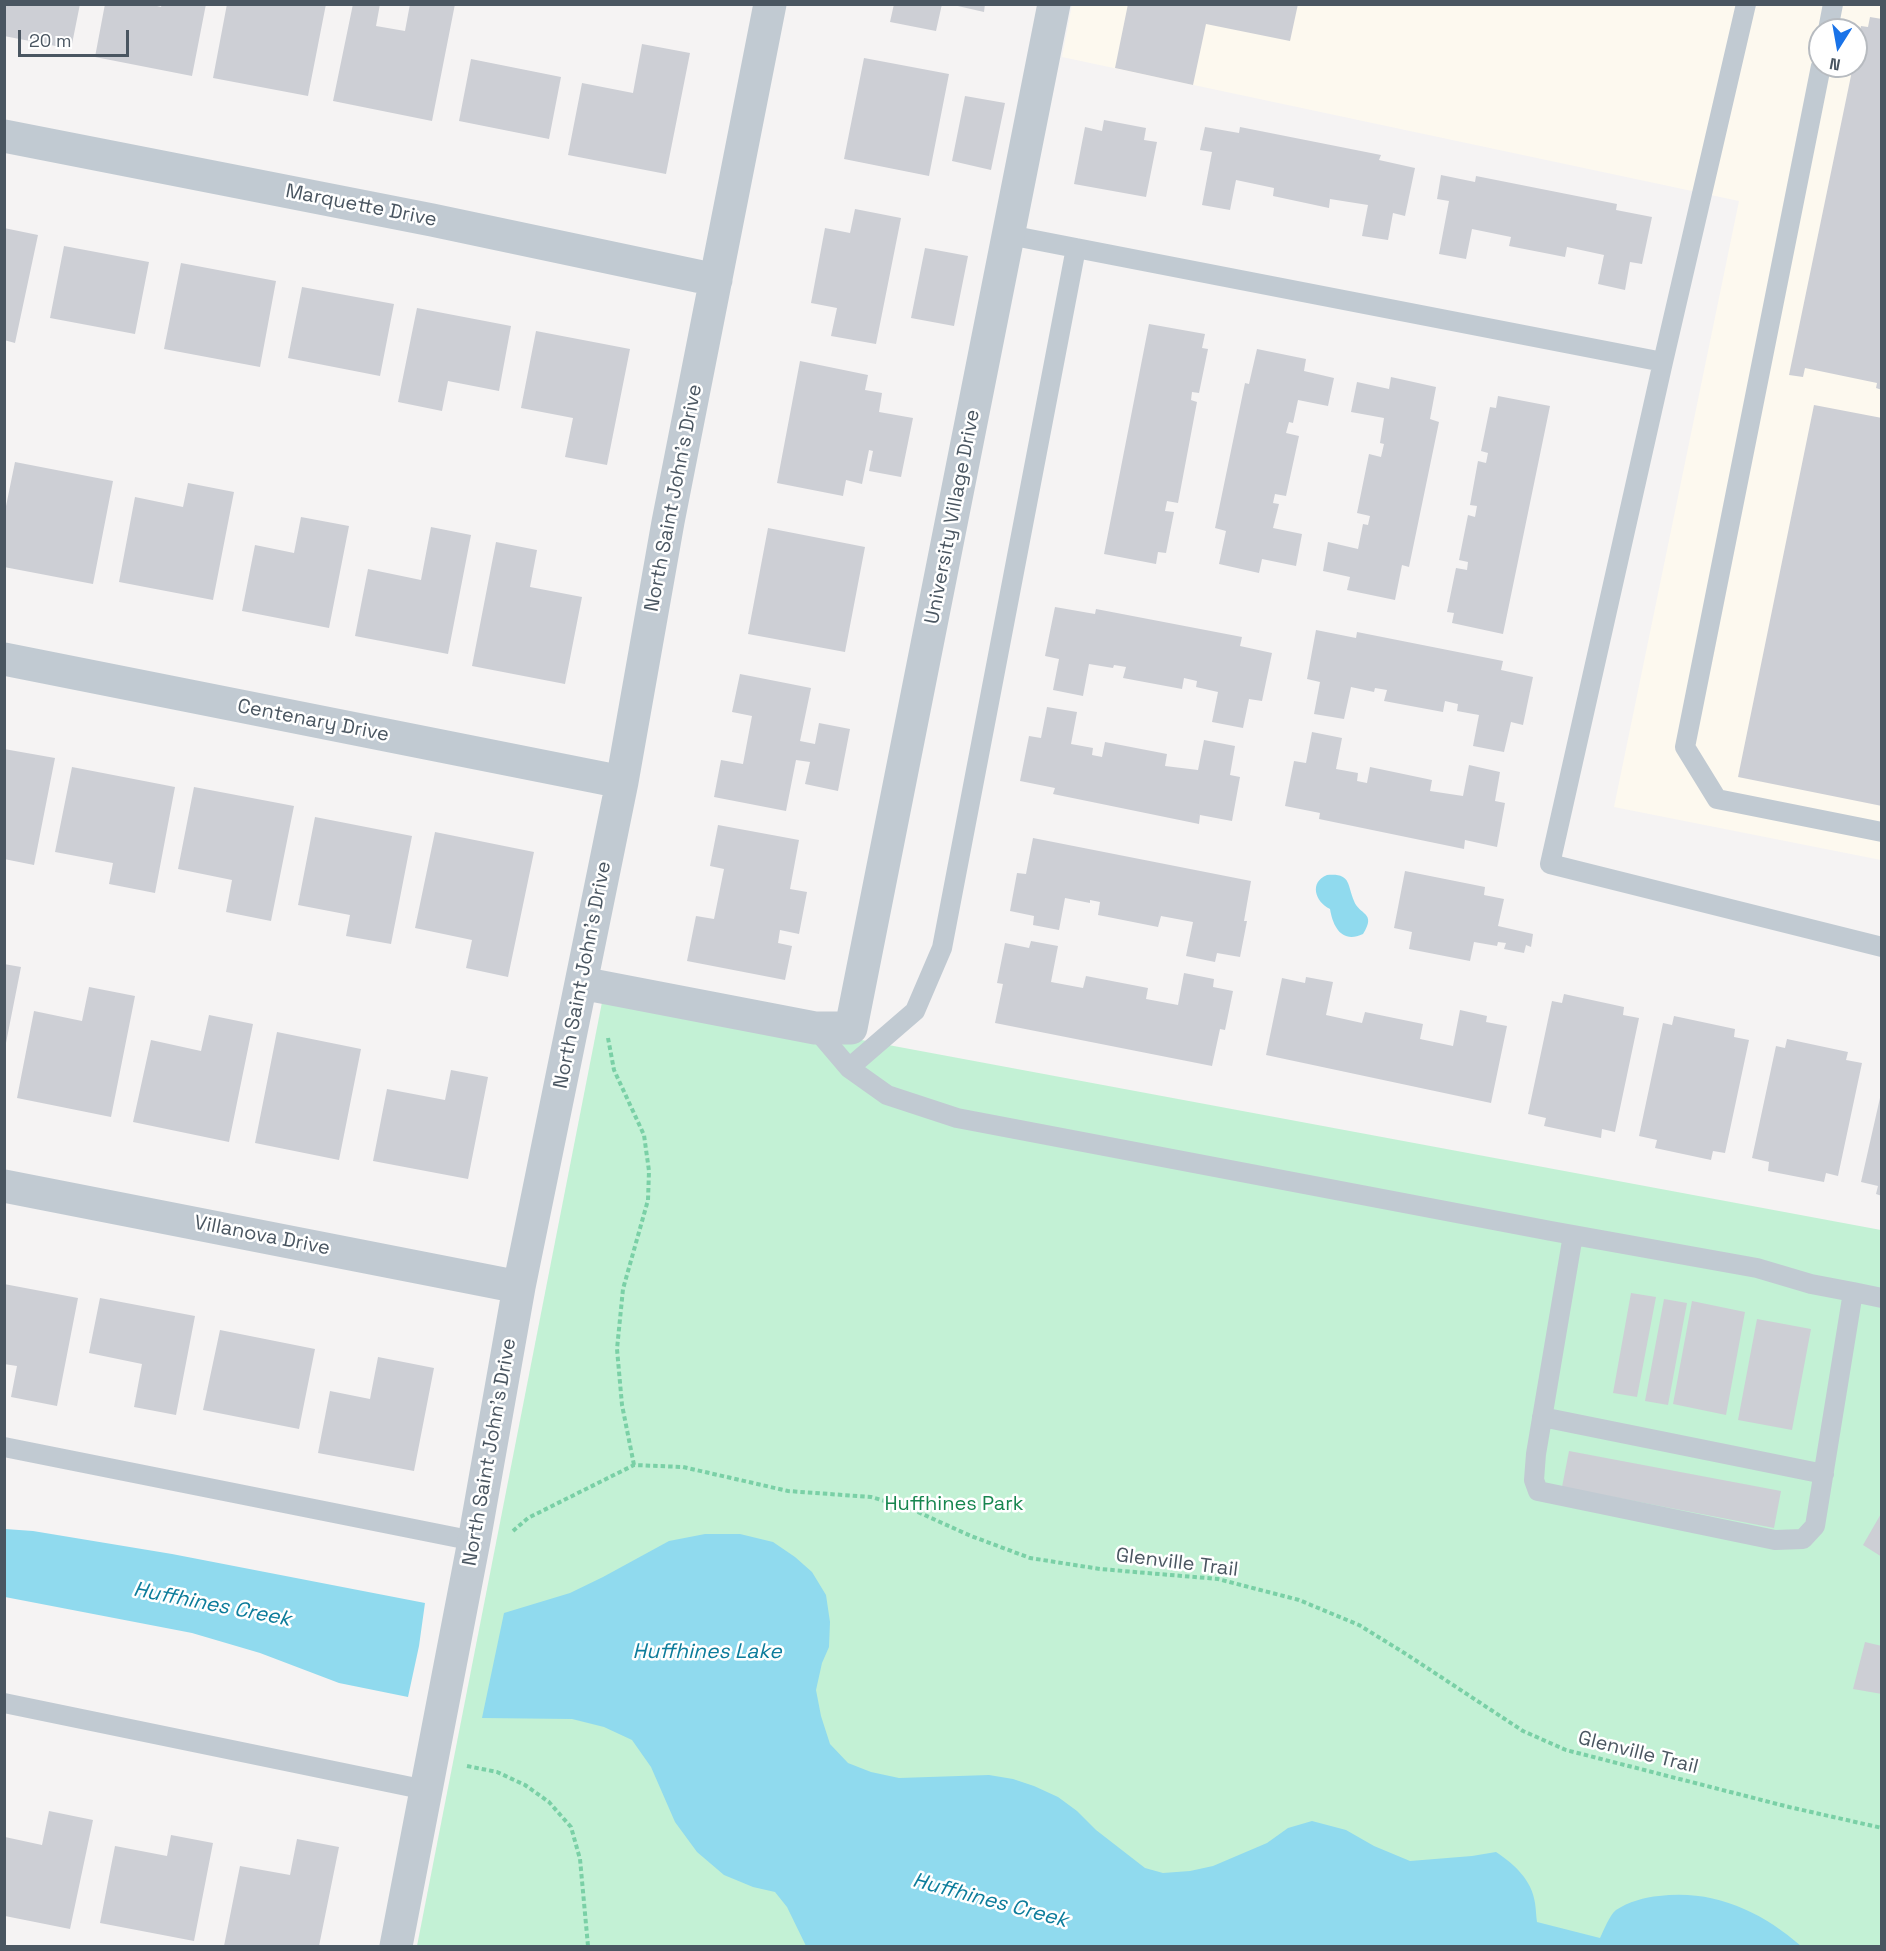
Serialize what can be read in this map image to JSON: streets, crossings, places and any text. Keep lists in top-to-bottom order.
{
  "streets": {
    "street": [
      "Marquette Drive",
      "North Saint John's Drive",
      "University Village Drive",
      "Centenary Drive",
      "Villanova Drive"
    ],
    "path": ["Glenville Trail"]
  },
  "crossings": [
    ["Marquette Drive", "North Saint John's Drive"],
    ["North Saint John's Drive", "Centenary Drive"],
    ["North Saint John's Drive", "Villanova Drive"]
  ],
  "water": ["Huffhines Creek", "Huffhines Lake"],
  "parks": ["Huffhines Park"],
  "scale_bar": "20 m",
  "north": "bottom"
}
